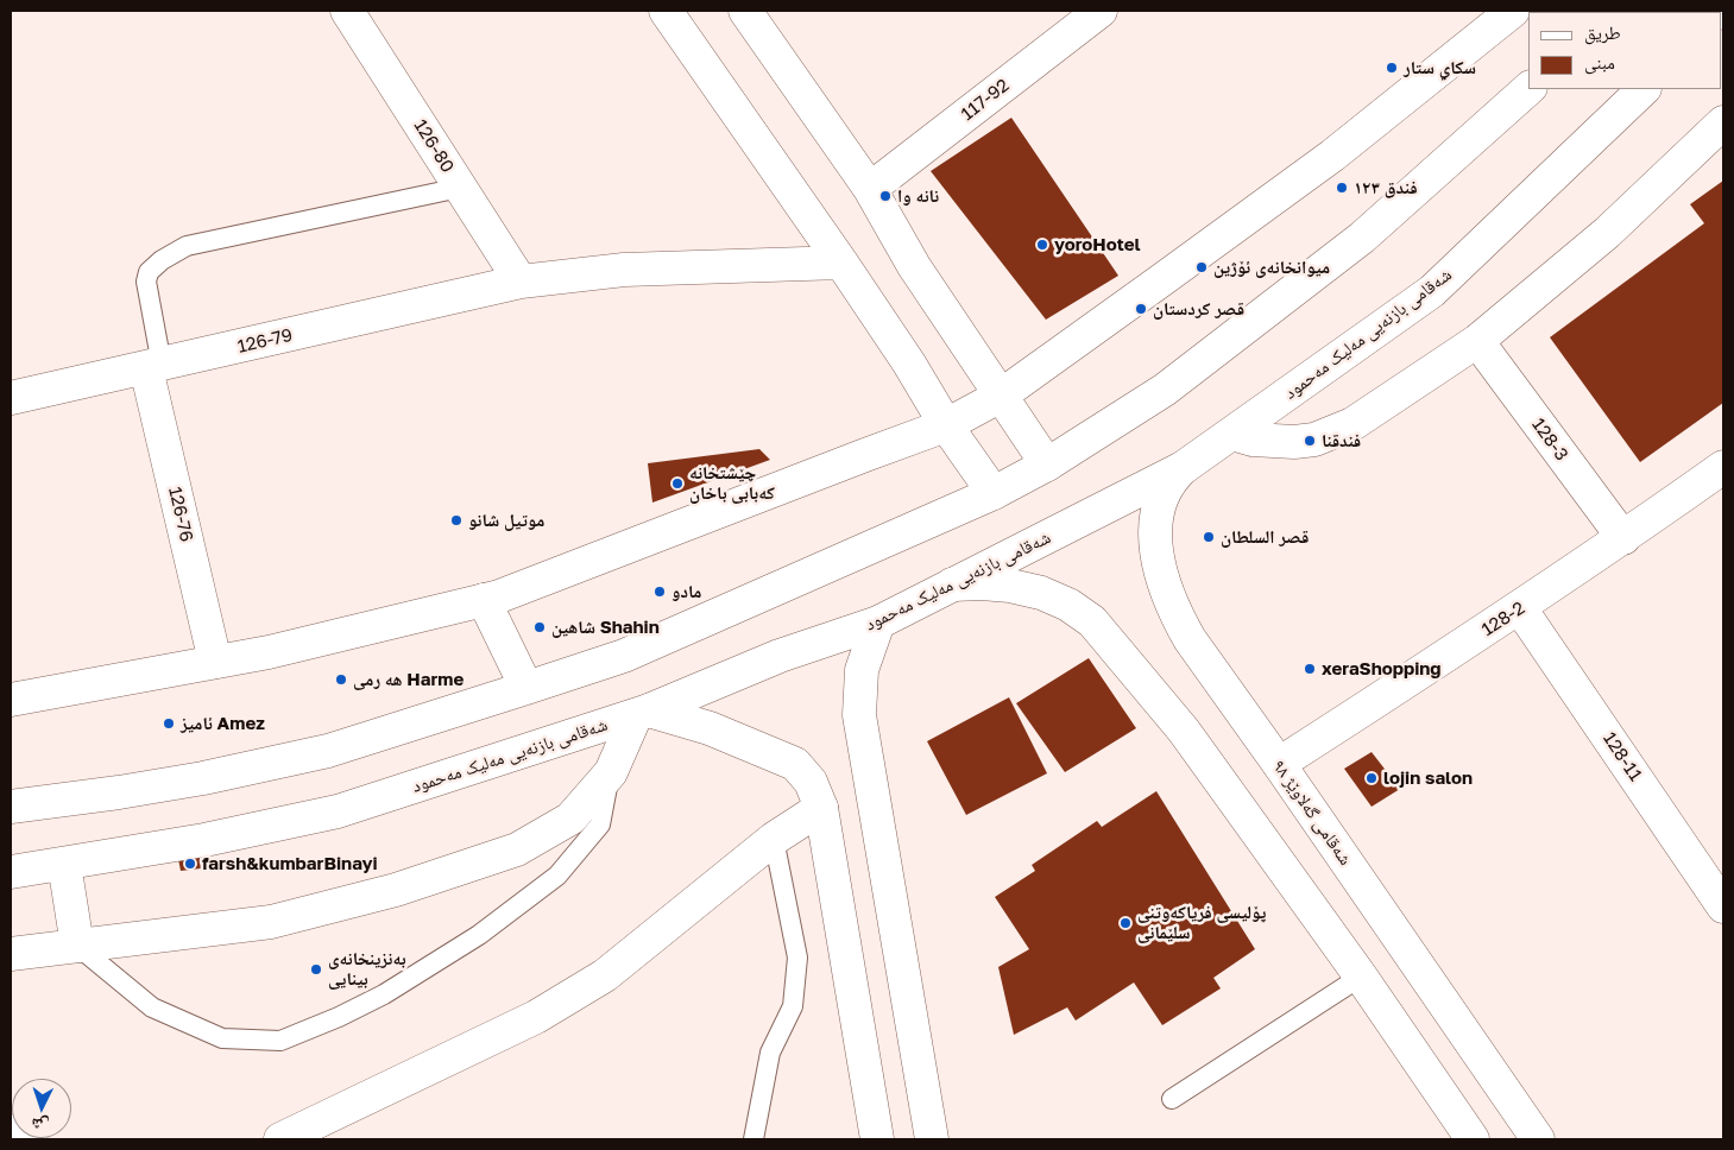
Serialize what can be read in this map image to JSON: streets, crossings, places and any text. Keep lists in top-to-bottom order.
{
  "streets": {
    "main road": [
      "117-92",
      "126-80",
      "شەقامی بازنەیی مەلیک مەحمود",
      "126-79",
      "128-3",
      "126-76",
      "128-2",
      "128-11",
      "شەقامی گەلاوێژ ٩٨"
    ]
  },
  "crossings": [
    ["126-80", "126-79"],
    ["شەقامی بازنەیی مەلیک مەحمود", "شەقامی گەلاوێژ ٩٨"],
    ["126-79", "126-76"],
    ["128-3", "128-2"],
    ["128-2", "128-11"],
    ["128-2", "شەقامی گەلاوێژ ٩٨"]
  ],
  "places": [
    "سكاي ستار",
    "فندق ١٢٣",
    "نانه وا",
    "yoroHotel",
    "میوانخانەی ئۆژین",
    "قصر كردستان",
    "فندقنا",
    "چێشتخانە کەبابی باخان",
    "موتيل شانو",
    "قصر السلطان",
    "مادو",
    "شاهین Shahin",
    "xeraShopping",
    "هه رمی Harme",
    "ئاميز Amez",
    "lojin salon",
    "farsh&kumbarBinayi",
    "پۆلیسی فریاکەوتنی سلێمانی",
    "بەنزینخانەی بینایی"
  ],
  "legend": ["طريق", "مبنى"],
  "north": "bottom"
}
